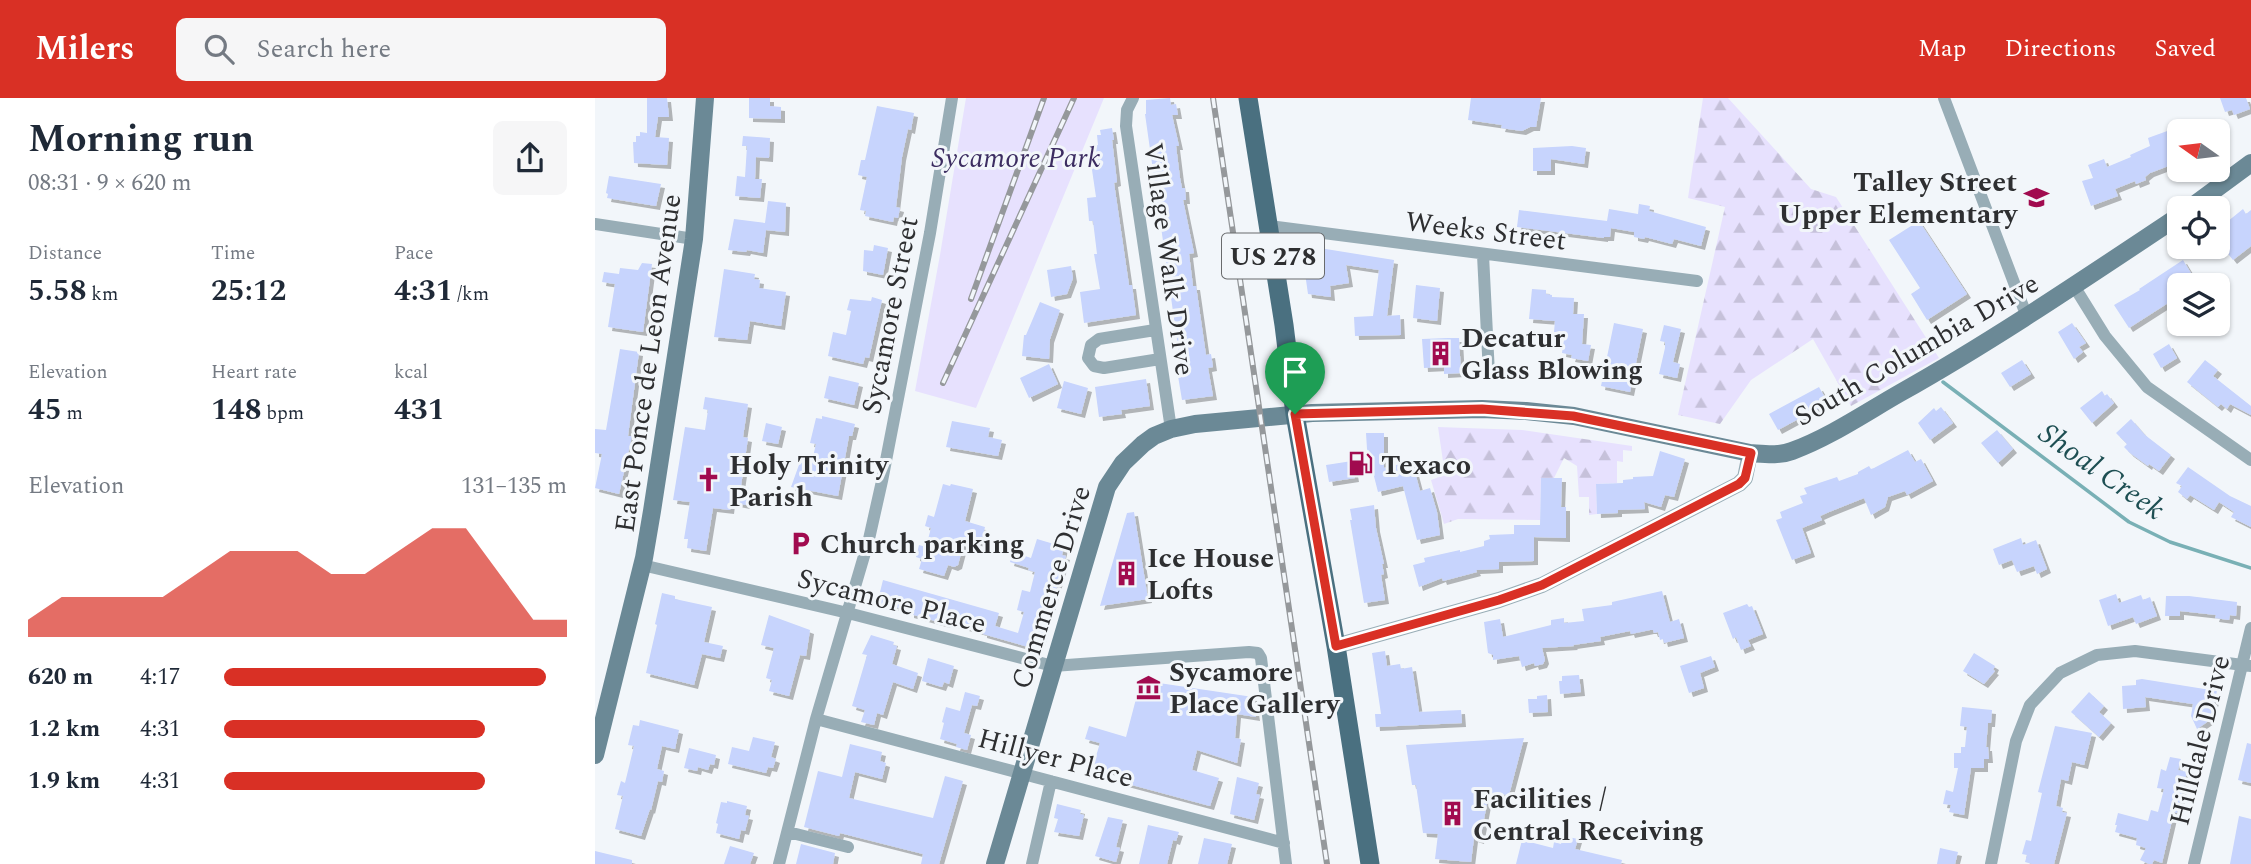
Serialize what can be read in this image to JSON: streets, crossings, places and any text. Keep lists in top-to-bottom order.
{
  "streets": {
    "main road": [
      "US 278",
      "South Columbia Drive",
      "East Ponce de Leon Avenue",
      "Commerce Drive"
    ],
    "street": [
      "Weeks Street",
      "Village Walk Drive",
      "Sycamore Street",
      "Sycamore Place",
      "Hilldale Drive",
      "Hillyer Place"
    ]
  },
  "crossings": [
    ["Weeks Street", "US 278"],
    ["US 278", "Commerce Drive"],
    ["Village Walk Drive", "Commerce Drive"],
    ["Sycamore Street", "Sycamore Place"],
    ["Sycamore Street", "Hillyer Place"],
    ["South Columbia Drive", "Commerce Drive"],
    ["East Ponce de Leon Avenue", "Sycamore Place"],
    ["Commerce Drive", "Sycamore Place"],
    ["Commerce Drive", "Hillyer Place"],
    ["Sycamore Place", "Hillyer Place"]
  ],
  "water": ["Shoal Creek"],
  "parks": ["Sycamore Park"],
  "places": {
    "school or university": ["Talley Street Upper Elementary"],
    "building": ["Decatur Glass Blowing", "Ice House Lofts", "Facilities / Central Receiving"],
    "fuel station": ["Texaco"],
    "church": ["Holy Trinity Parish"],
    "parking": ["Church parking"],
    "museum": ["Sycamore Place Gallery"]
  },
  "north": "left",
  "page": {
    "header": "Milers",
    "search": "Search here",
    "nav": ["Map", "Directions", "Saved"],
    "heading": ["Morning run", "08:31 · 9 × 620 m"],
    "stats": [
      ["Distance", "5.58 km"],
      ["Time", "25:12"],
      ["Pace", "4:31 /km"],
      ["Elevation", "45 m"],
      ["Heart rate", "148 bpm"],
      ["kcal", "431"]
    ],
    "chart": ["Elevation", "131–135 m"],
    "list": [
      {
        "name": "620 m",
        "note": "4:17"
      },
      {
        "name": "1.2 km",
        "note": "4:31"
      },
      {
        "name": "1.9 km",
        "note": "4:31"
      }
    ]
  }
}
